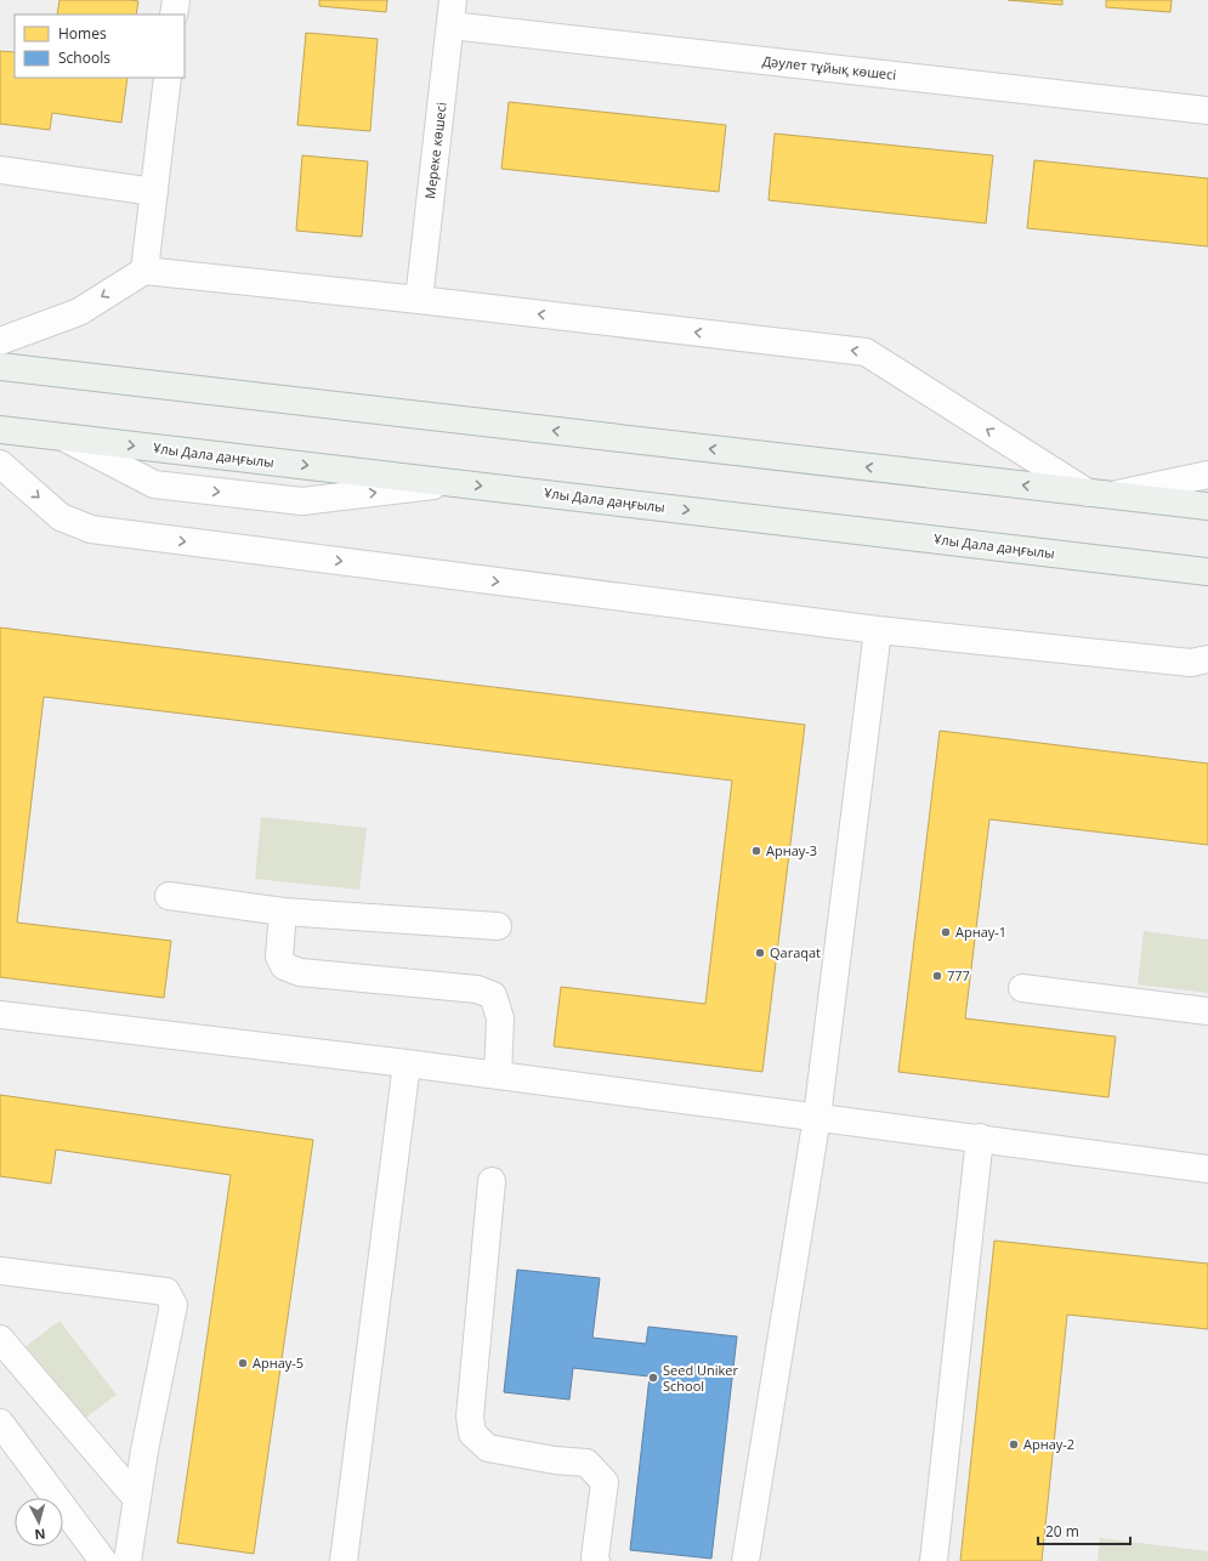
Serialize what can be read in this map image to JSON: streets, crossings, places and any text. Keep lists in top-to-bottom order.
{
  "streets": {
    "main road": ["Ұлы Дала даңғылы"],
    "street": ["Дәулет тұйық көшесі", "Мереке көшесі"]
  },
  "crossings": [
    ["Дәулет тұйық көшесі", "Мереке көшесі"]
  ],
  "places": [
    "Арнау-3",
    "Арнау-1",
    "Qaraqat",
    "777",
    "Арнау-5",
    "Seed Uniker School",
    "Арнау-2"
  ],
  "legend": ["Homes", "Schools"],
  "scale_bar": "20 m",
  "north": "bottom"
}
